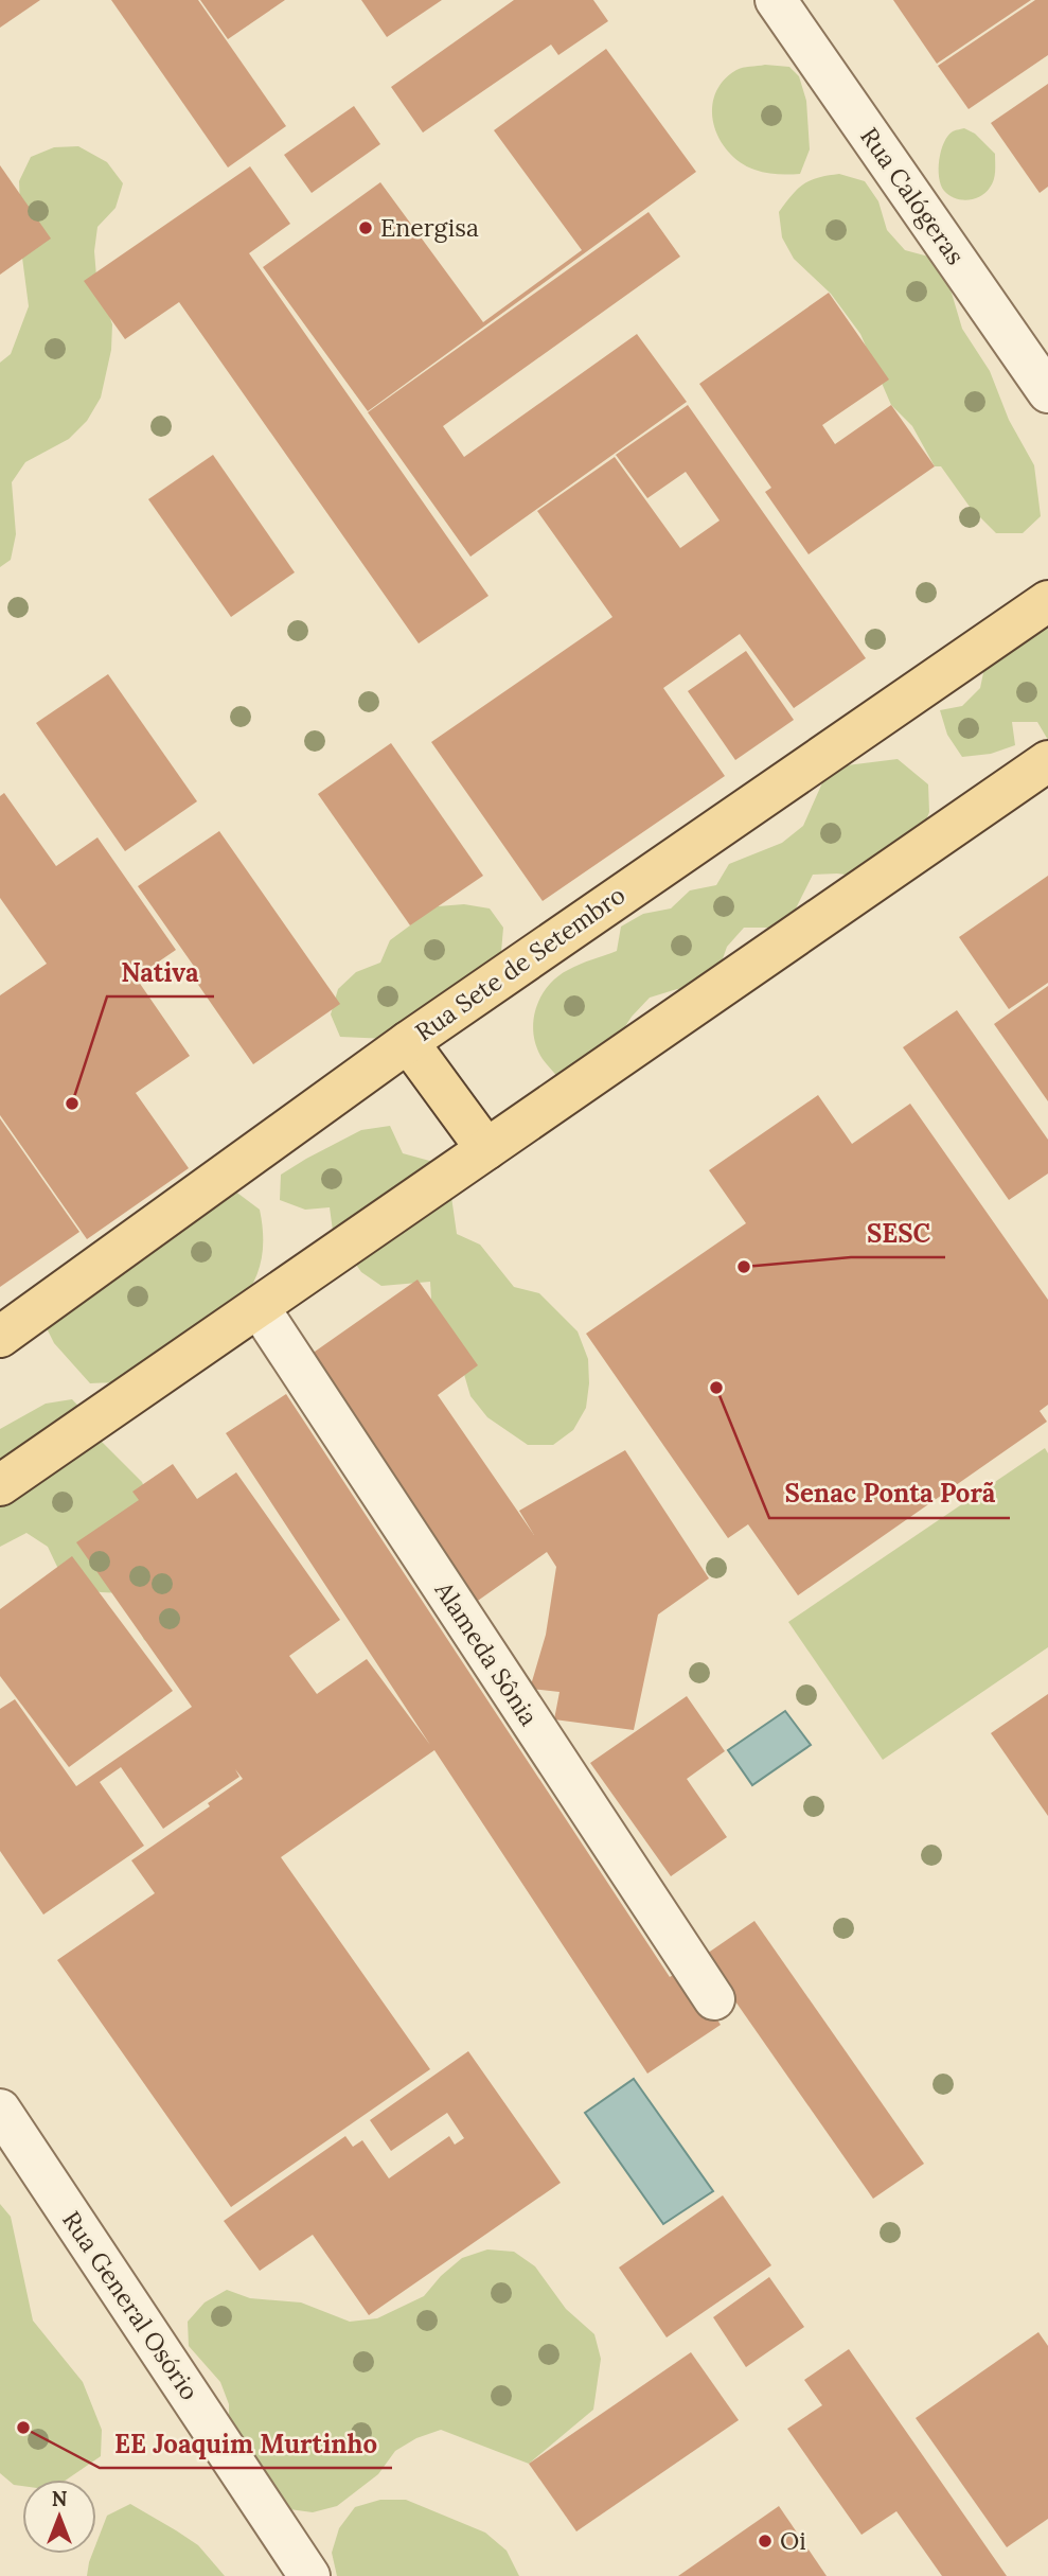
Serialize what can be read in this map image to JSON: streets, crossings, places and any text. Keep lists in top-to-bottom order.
{
  "streets": {
    "main road": ["Rua Sete de Setembro"],
    "street": ["Rua Calógeras", "Alameda Sônia", "Rua General Osório"]
  },
  "places": [
    "Energisa",
    "Nativa",
    "SESC",
    "Senac Ponta Porã",
    "EE Joaquim Murtinho",
    "Oi"
  ],
  "north": "top"
}
